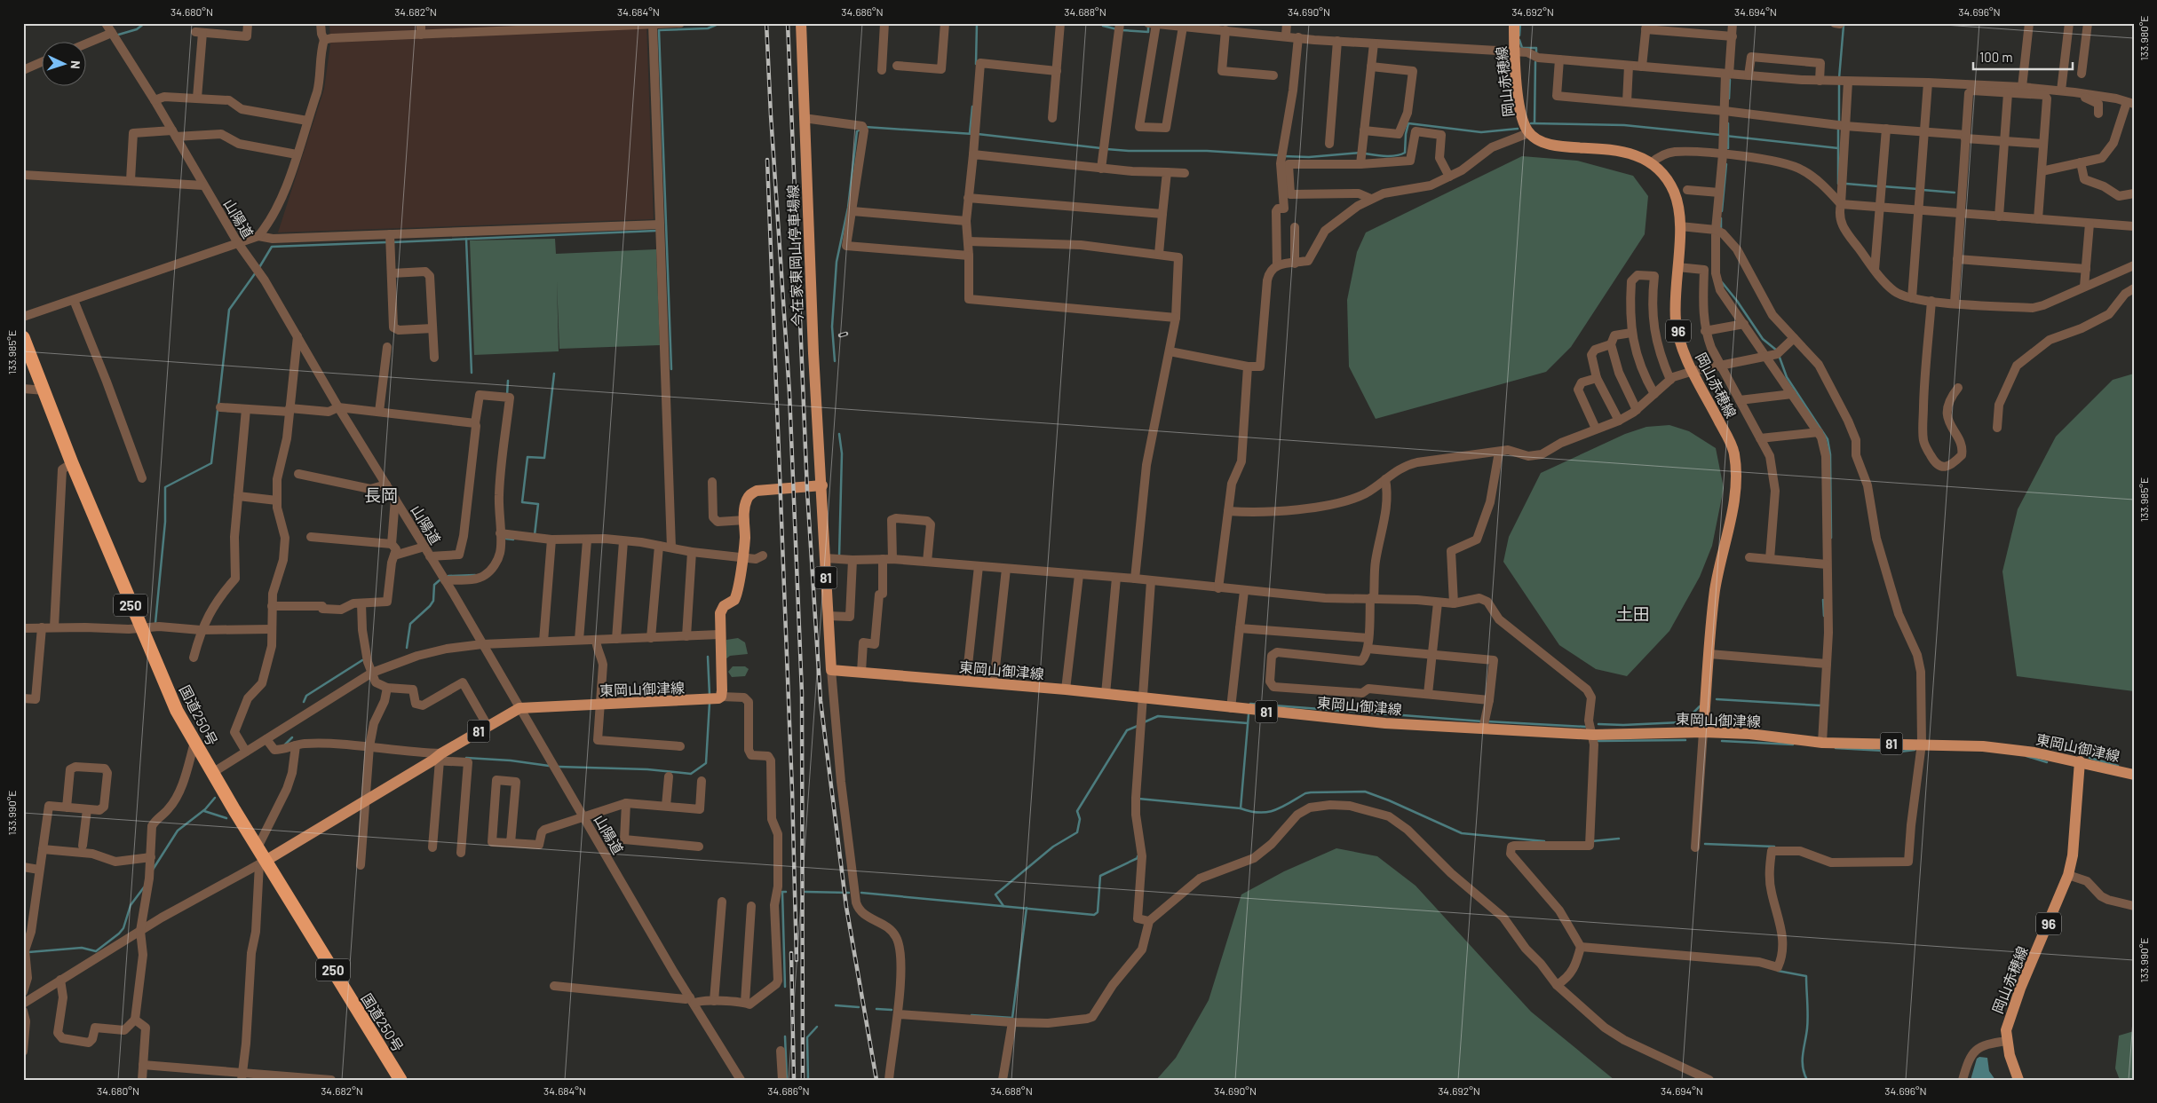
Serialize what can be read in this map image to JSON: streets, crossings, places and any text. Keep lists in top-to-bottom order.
{
  "streets": {
    "highway": ["250", "国道250号"],
    "main road": [
      "岡山赤穂線",
      "今在家東岡山停車場線",
      "96",
      "81",
      "東岡山御津線"
    ],
    "street": ["山陽道"]
  },
  "crossings": [
    ["岡山赤穂線", "東岡山御津線"],
    ["山陽道", "東岡山御津線"],
    ["今在家東岡山停車場線", "81"],
    ["81", "東岡山御津線"],
    ["東岡山御津線", "国道250号"]
  ],
  "districts": ["長岡", "土田"],
  "scale_bar": "100 m",
  "north": "right",
  "coordinates": [
    "34.680°N",
    "34.682°N",
    "34.684°N",
    "34.686°N",
    "34.688°N",
    "34.690°N",
    "34.692°N",
    "34.694°N",
    "34.696°N",
    "133.980°E",
    "133.985°E",
    "133.990°E"
  ]
}
